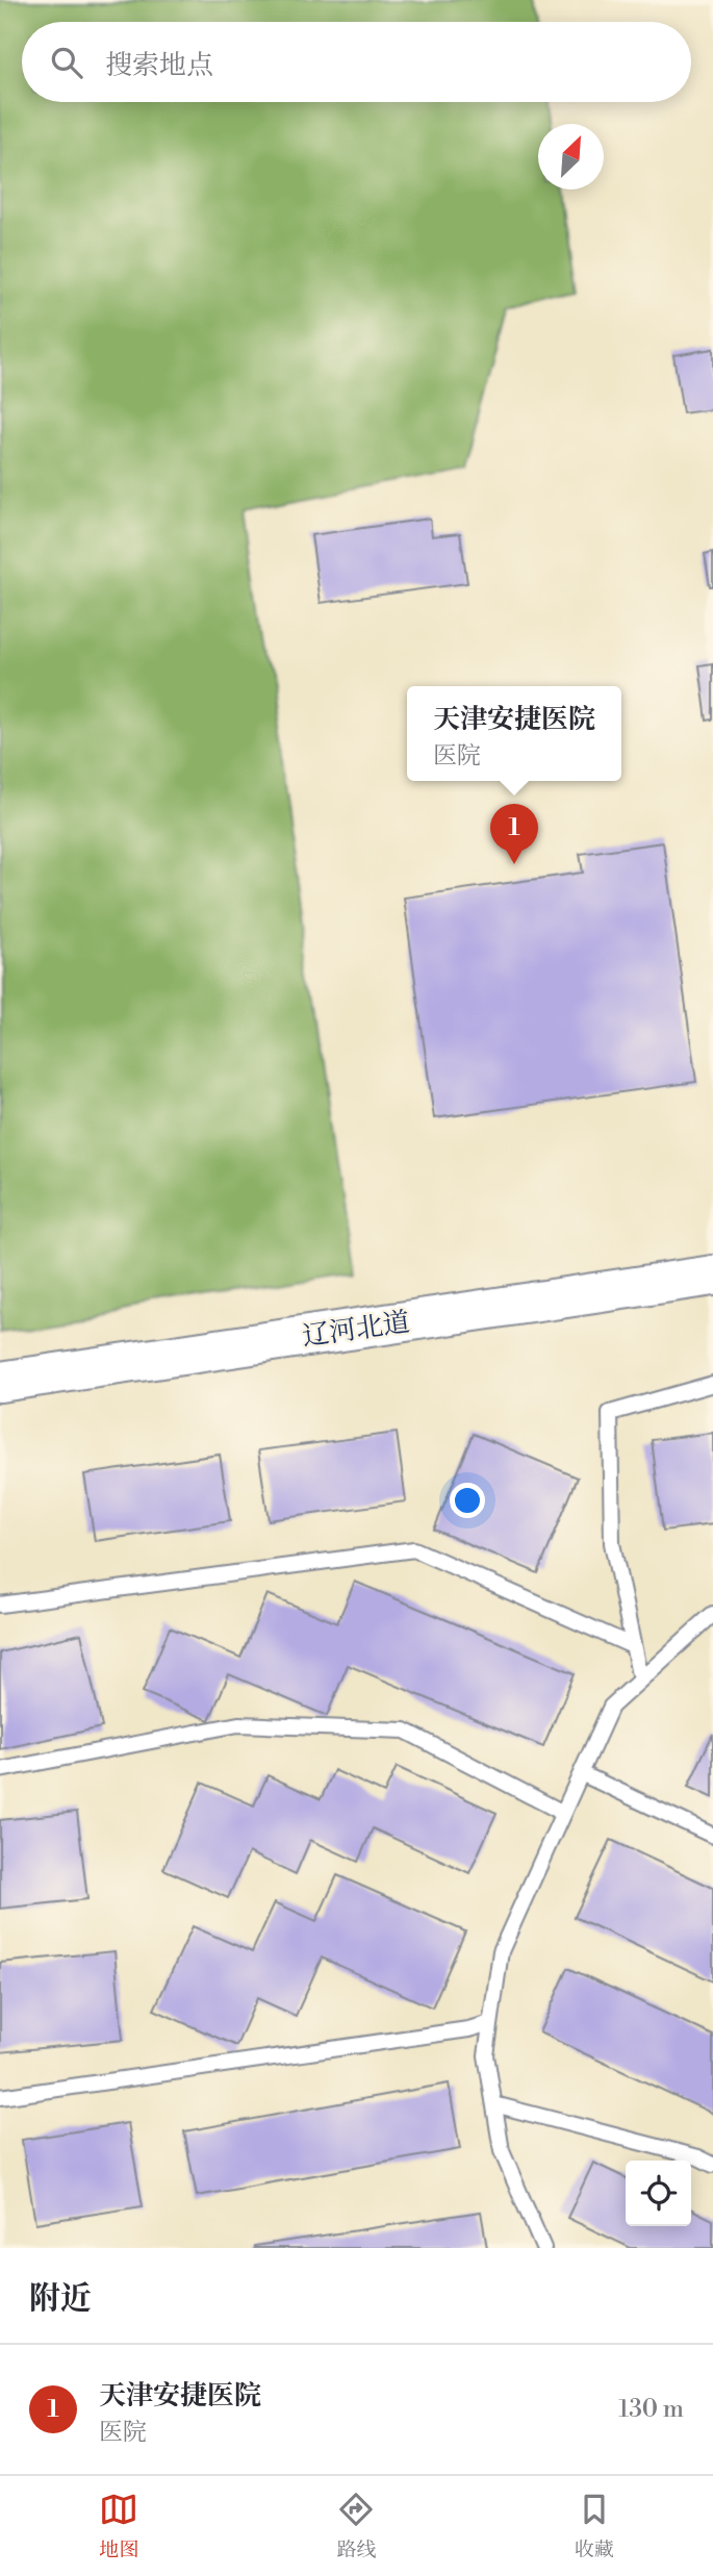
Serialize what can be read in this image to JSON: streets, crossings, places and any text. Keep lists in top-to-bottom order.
{
  "streets": {
    "street": ["辽河北道"]
  },
  "north": "top right",
  "page": {
    "search": "搜索地点",
    "popup": ["天津安捷医院", "医院"],
    "pins": "1",
    "heading": "附近",
    "list": [
      {
        "mark": "1",
        "name": "天津安捷医院",
        "note": "医院",
        "value": "130 m"
      }
    ],
    "nav": ["地图", "路线", "收藏"]
  }
}
